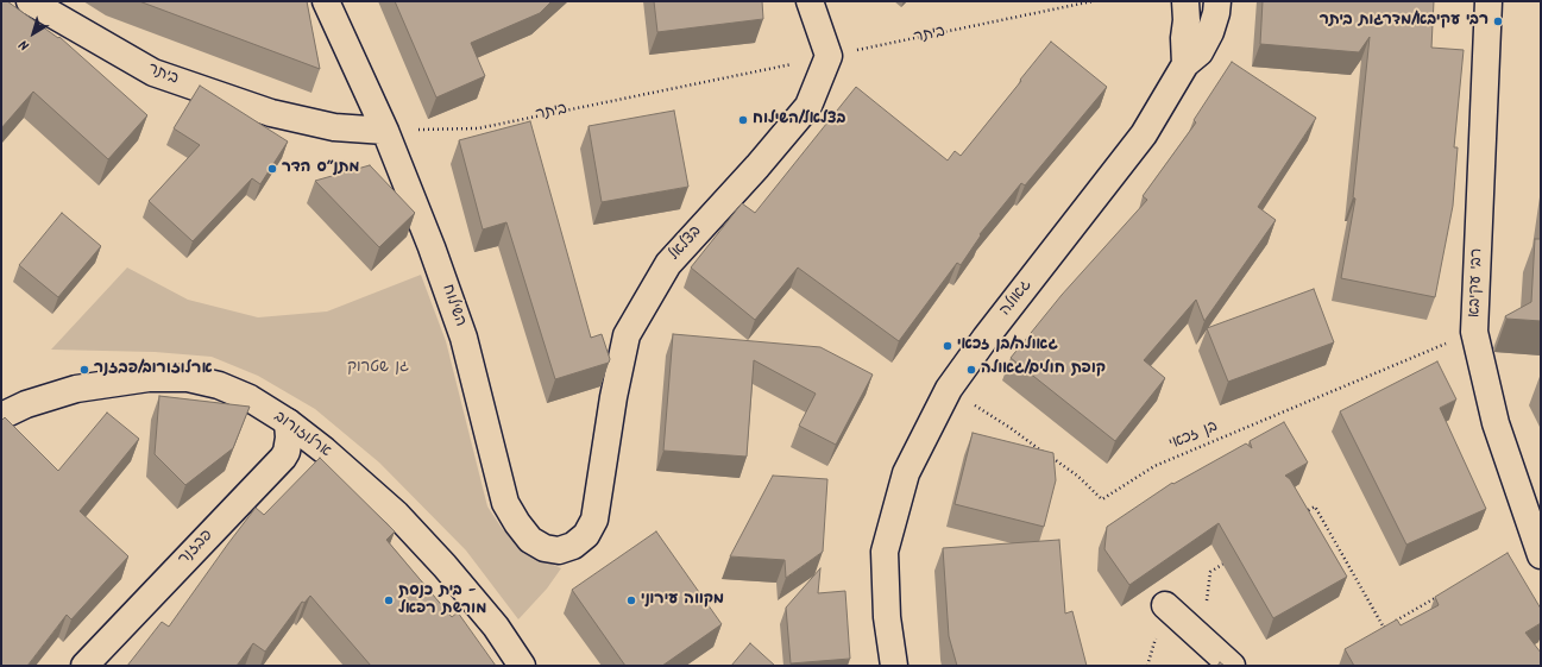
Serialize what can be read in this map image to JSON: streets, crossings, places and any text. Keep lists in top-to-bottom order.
{
  "streets": {
    "street": [
      "ביתר",
      "בצלאל",
      "רבי עקיבא",
      "גאולה",
      "השילוח",
      "ארלוזורוב",
      "פבזנר"
    ],
    "path": ["בן זכאי"]
  },
  "crossings": [
    ["ביתר", "בצלאל"],
    ["ביתר", "השילוח"],
    ["בצלאל", "השילוח"],
    ["רבי עקיבא", "בן זכאי"],
    ["גאולה", "בן זכאי"],
    ["ארלוזורוב", "פבזנר"]
  ],
  "parks": ["גן שטרוק"],
  "places": [
    "רבי עקיבא/מדרגות ביתר",
    "בצלאל/השילוח",
    "מתנ״ס הדר",
    "גאולה/בן זכאי",
    "ארלוזורוב/פבזנר",
    "קופת חולים/גאולה",
    "בית כנסת - מורשת רפאל",
    "מקווה עירוני"
  ],
  "north": "bottom left"
}
